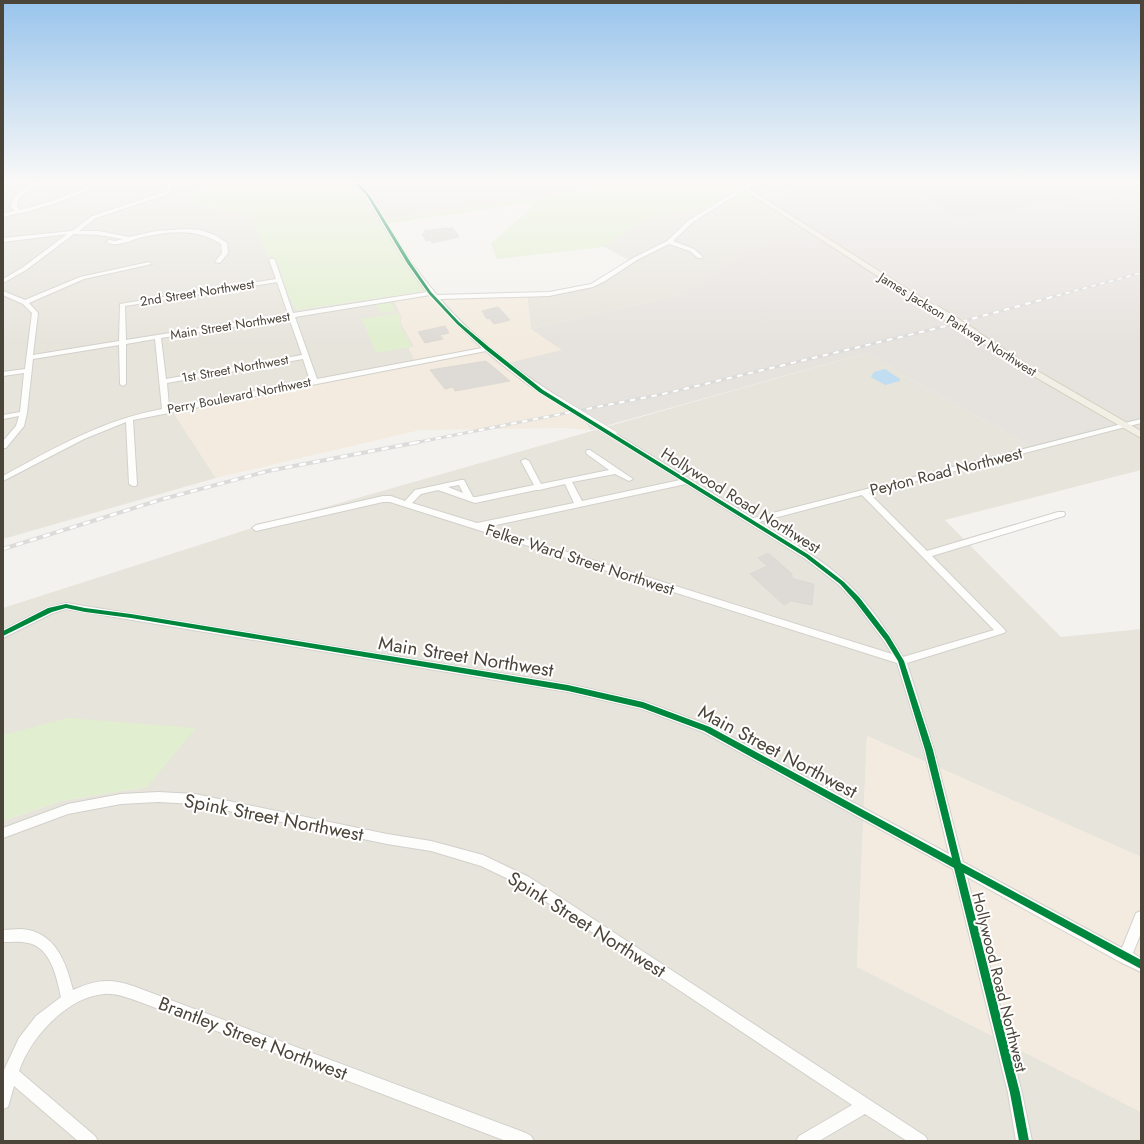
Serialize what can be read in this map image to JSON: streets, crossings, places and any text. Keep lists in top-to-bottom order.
{
  "streets": {
    "main road": ["James Jackson Parkway Northwest"],
    "street": [
      "2nd Street Northwest",
      "Main Street Northwest",
      "1st Street Northwest",
      "Perry Boulevard Northwest",
      "Peyton Road Northwest",
      "Hollywood Road Northwest",
      "Felker Ward Street Northwest",
      "Spink Street Northwest",
      "Brantley Street Northwest"
    ]
  },
  "crossings": [
    ["2nd Street Northwest", "Main Street Northwest"],
    ["James Jackson Parkway Northwest", "Peyton Road Northwest"],
    ["Main Street Northwest", "Hollywood Road Northwest"],
    ["Perry Boulevard Northwest", "Hollywood Road Northwest"],
    ["Peyton Road Northwest", "Hollywood Road Northwest"],
    ["Hollywood Road Northwest", "Felker Ward Street Northwest"]
  ]
}
